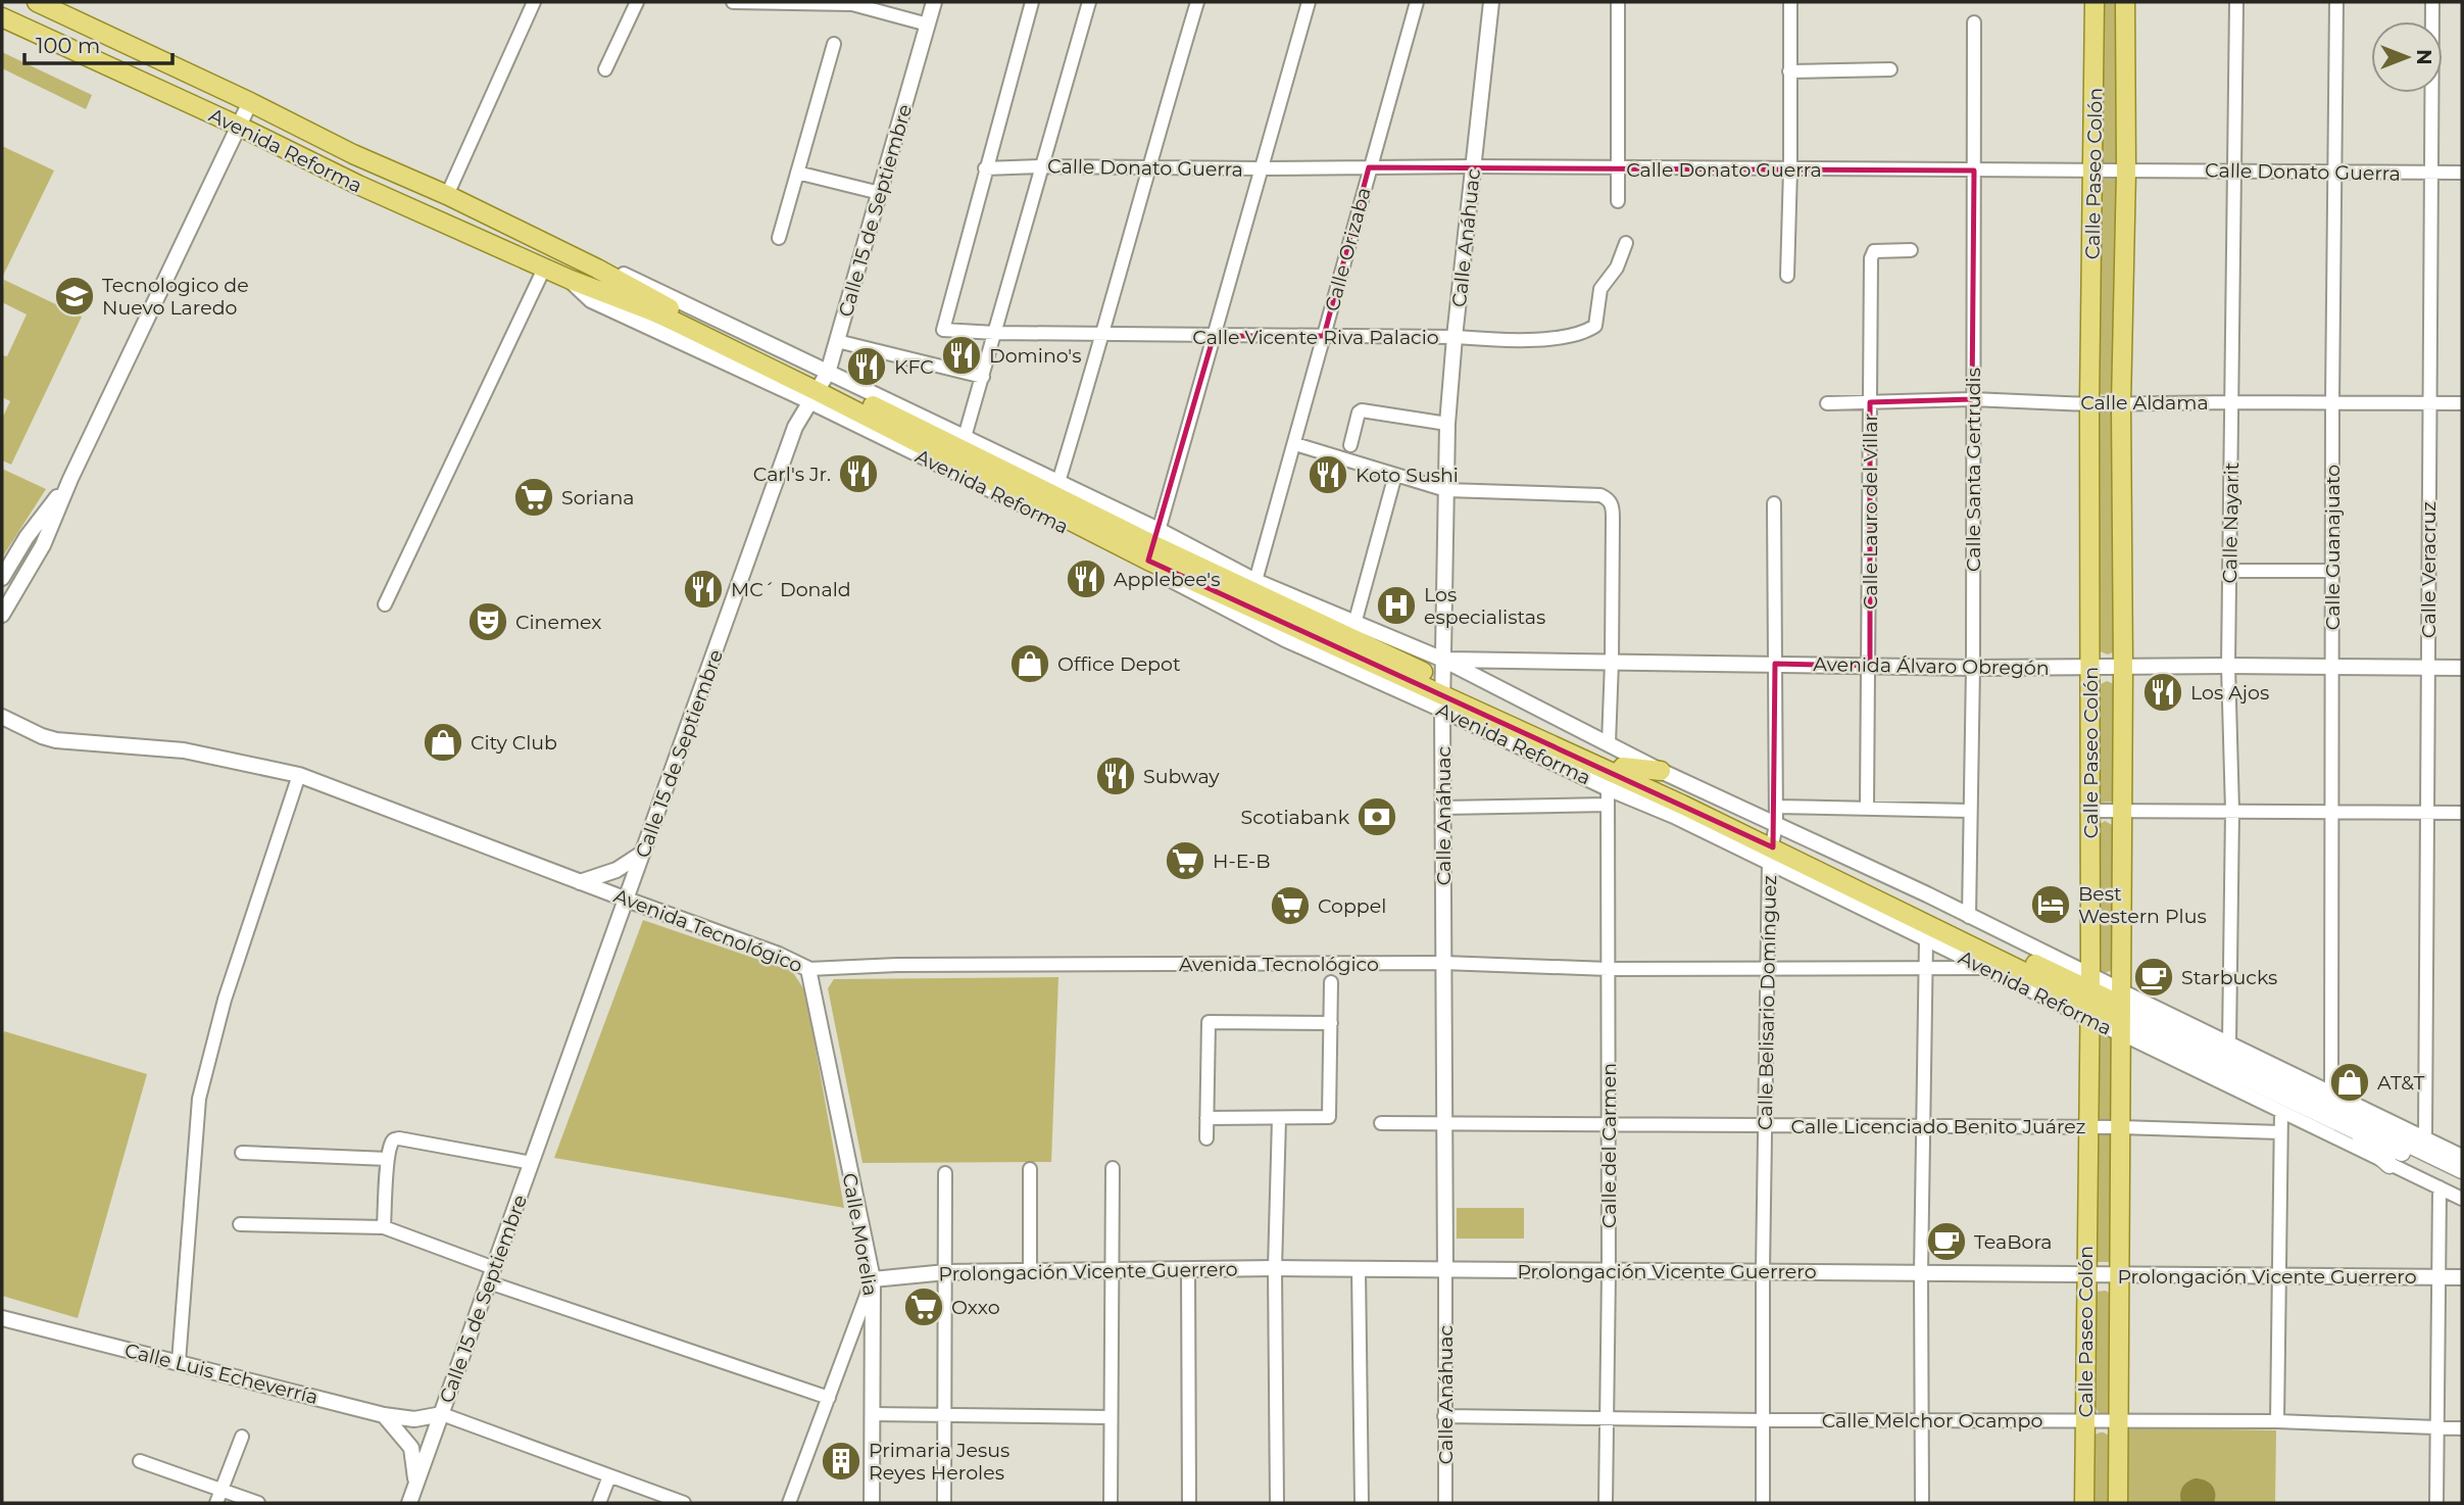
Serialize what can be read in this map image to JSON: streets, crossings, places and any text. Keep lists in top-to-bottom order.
{
  "streets": {
    "main road": ["Avenida Reforma", "Calle Paseo Colón"],
    "street": [
      "Calle Donato Guerra",
      "Calle 15 de Septiembre",
      "Calle Anáhuac",
      "Calle Orizaba",
      "Calle Vicente Riva Palacio",
      "Calle Aldama",
      "Calle Santa Gertrudis",
      "Calle Lauro del Villar",
      "Calle Nayarit",
      "Calle Guanajuato",
      "Calle Veracruz",
      "Avenida Álvaro Obregón",
      "Avenida Tecnológico",
      "Calle Belisario Domínguez",
      "Calle Licenciado Benito Juárez",
      "Calle del Carmen",
      "Calle Morelia",
      "Prolongación Vicente Guerrero",
      "Calle Luis Echeverría",
      "Calle Melchor Ocampo"
    ]
  },
  "crossings": [
    ["Avenida Reforma", "Calle Paseo Colón"],
    ["Avenida Reforma", "Calle 15 de Septiembre"],
    ["Avenida Reforma", "Calle Anáhuac"],
    ["Avenida Reforma", "Calle Orizaba"],
    ["Avenida Reforma", "Calle Santa Gertrudis"],
    ["Avenida Reforma", "Calle Nayarit"],
    ["Avenida Reforma", "Calle Guanajuato"],
    ["Avenida Reforma", "Calle Veracruz"],
    ["Avenida Reforma", "Avenida Álvaro Obregón"],
    ["Avenida Reforma", "Avenida Tecnológico"],
    ["Avenida Reforma", "Calle Belisario Domínguez"],
    ["Avenida Reforma", "Calle del Carmen"],
    ["Calle Donato Guerra", "Calle Paseo Colón"],
    ["Calle Donato Guerra", "Calle Anáhuac"],
    ["Calle Donato Guerra", "Calle Orizaba"],
    ["Calle Donato Guerra", "Calle Vicente Riva Palacio"],
    ["Calle Donato Guerra", "Calle Santa Gertrudis"],
    ["Calle Donato Guerra", "Calle Nayarit"],
    ["Calle Donato Guerra", "Calle Guanajuato"],
    ["Calle Donato Guerra", "Calle Veracruz"],
    ["Calle Paseo Colón", "Calle Aldama"],
    ["Calle Paseo Colón", "Avenida Álvaro Obregón"],
    ["Calle Paseo Colón", "Calle Licenciado Benito Juárez"],
    ["Calle Paseo Colón", "Prolongación Vicente Guerrero"],
    ["Calle Paseo Colón", "Calle Melchor Ocampo"],
    ["Calle 15 de Septiembre", "Avenida Tecnológico"],
    ["Calle 15 de Septiembre", "Calle Luis Echeverría"],
    ["Calle Anáhuac", "Calle Vicente Riva Palacio"],
    ["Calle Anáhuac", "Avenida Álvaro Obregón"],
    ["Calle Anáhuac", "Avenida Tecnológico"],
    ["Calle Anáhuac", "Calle Licenciado Benito Juárez"],
    ["Calle Anáhuac", "Prolongación Vicente Guerrero"],
    ["Calle Anáhuac", "Calle Melchor Ocampo"],
    ["Calle Orizaba", "Calle Vicente Riva Palacio"],
    ["Calle Aldama", "Calle Santa Gertrudis"],
    ["Calle Aldama", "Calle Lauro del Villar"],
    ["Calle Aldama", "Calle Nayarit"],
    ["Calle Aldama", "Calle Guanajuato"],
    ["Calle Aldama", "Calle Veracruz"],
    ["Calle Santa Gertrudis", "Avenida Álvaro Obregón"],
    ["Calle Lauro del Villar", "Avenida Álvaro Obregón"],
    ["Calle Nayarit", "Avenida Álvaro Obregón"],
    ["Calle Guanajuato", "Avenida Álvaro Obregón"],
    ["Calle Veracruz", "Avenida Álvaro Obregón"],
    ["Avenida Álvaro Obregón", "Calle Belisario Domínguez"],
    ["Avenida Tecnológico", "Calle Belisario Domínguez"],
    ["Avenida Tecnológico", "Calle del Carmen"],
    ["Avenida Tecnológico", "Calle Morelia"],
    ["Calle Belisario Domínguez", "Calle Licenciado Benito Juárez"],
    ["Calle Belisario Domínguez", "Prolongación Vicente Guerrero"],
    ["Calle Belisario Domínguez", "Calle Melchor Ocampo"],
    ["Calle Licenciado Benito Juárez", "Calle del Carmen"],
    ["Calle del Carmen", "Prolongación Vicente Guerrero"],
    ["Calle del Carmen", "Calle Melchor Ocampo"],
    ["Calle Morelia", "Prolongación Vicente Guerrero"]
  ],
  "places": {
    "school or university": ["Tecnologico de Nuevo Laredo"],
    "restaurant": [
      "Domino's",
      "KFC",
      "Carl's Jr.",
      "Koto Sushi",
      "Applebee's",
      "MC´ Donald",
      "Los Ajos",
      "Subway"
    ],
    "supermarket": [
      "Soriana",
      "H-E-B",
      "Coppel",
      "Oxxo"
    ],
    "hospital": ["Los especialistas"],
    "theatre": ["Cinemex"],
    "shop": ["Office Depot", "City Club", "AT&T"],
    "bank": ["Scotiabank"],
    "hotel": ["Best Western Plus"],
    "cafe": ["Starbucks", "TeaBora"],
    "building": ["Primaria Jesus Reyes Heroles"]
  },
  "scale_bar": "100 m",
  "north": "right"
}
